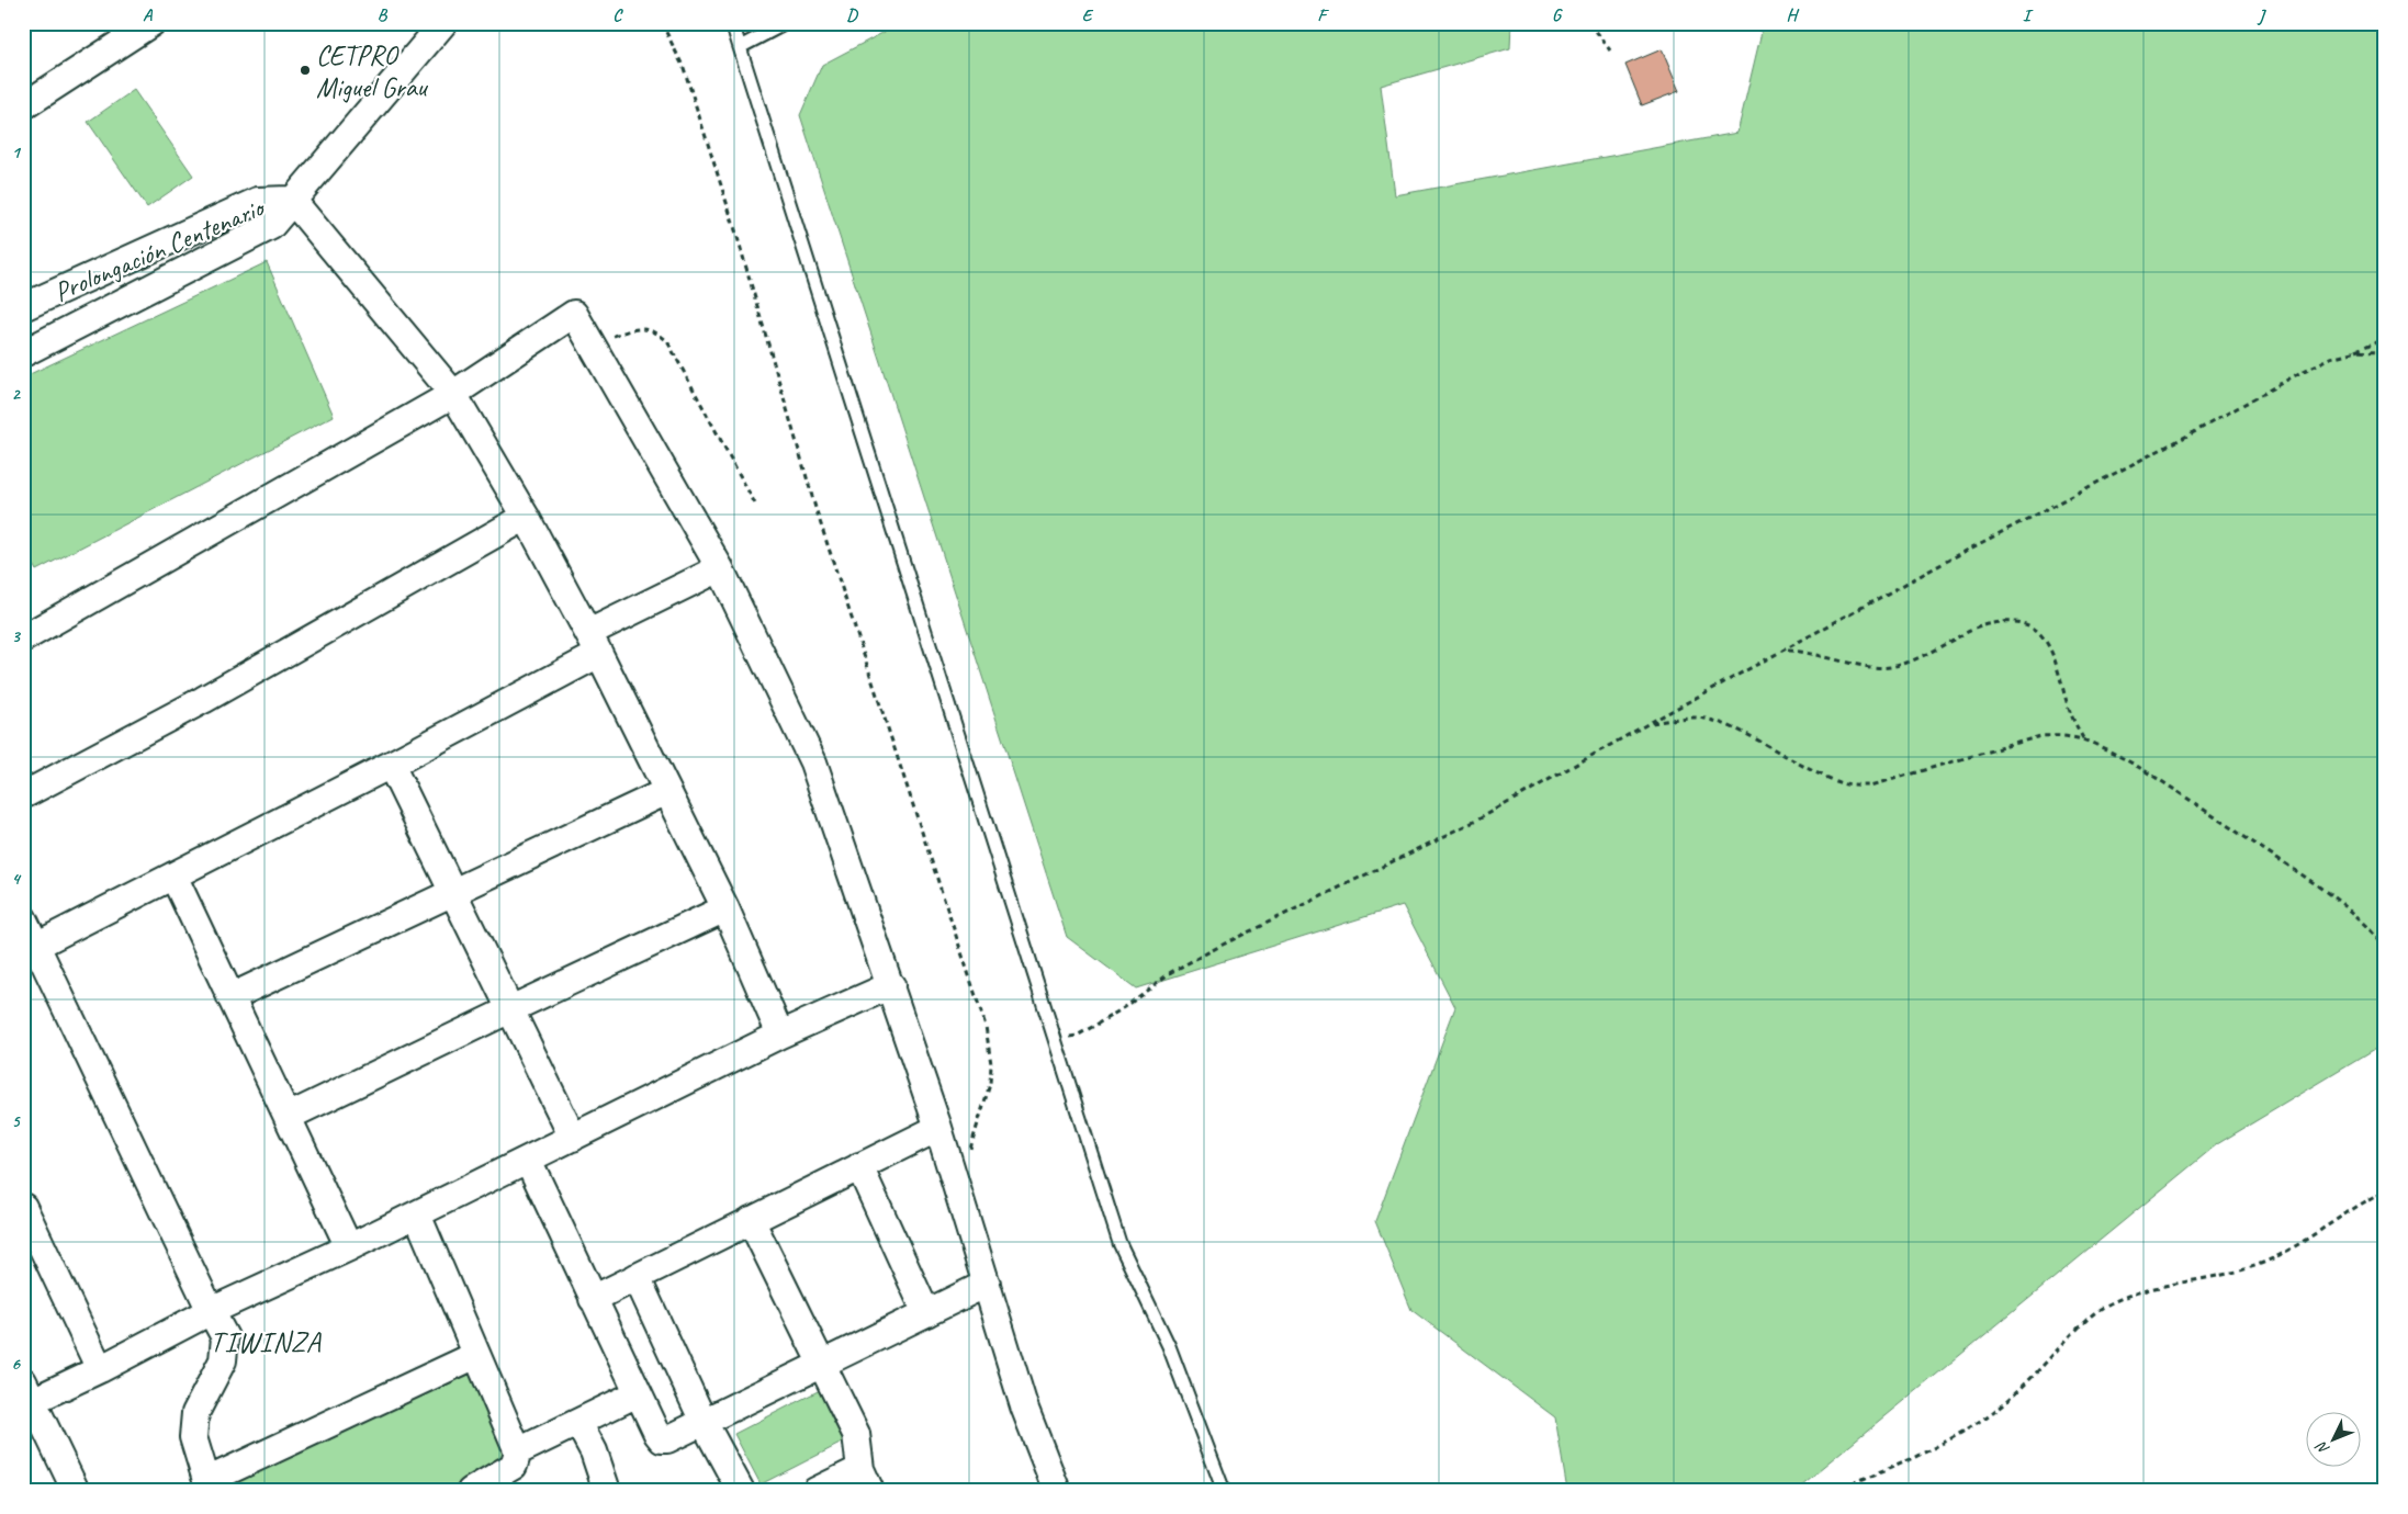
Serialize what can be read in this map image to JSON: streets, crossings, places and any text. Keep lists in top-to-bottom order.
{
  "streets": {
    "street": ["Prolongación Centenario"]
  },
  "districts": ["TIWINZA"],
  "places": ["CETPRO Miguel Grau"],
  "north": "bottom left",
  "grid": {
    "columns": [
      "A",
      "B",
      "C",
      "D",
      "E",
      "F",
      "G",
      "H",
      "I",
      "J"
    ],
    "rows": [
      "1",
      "2",
      "3",
      "4",
      "5",
      "6"
    ]
  }
}
